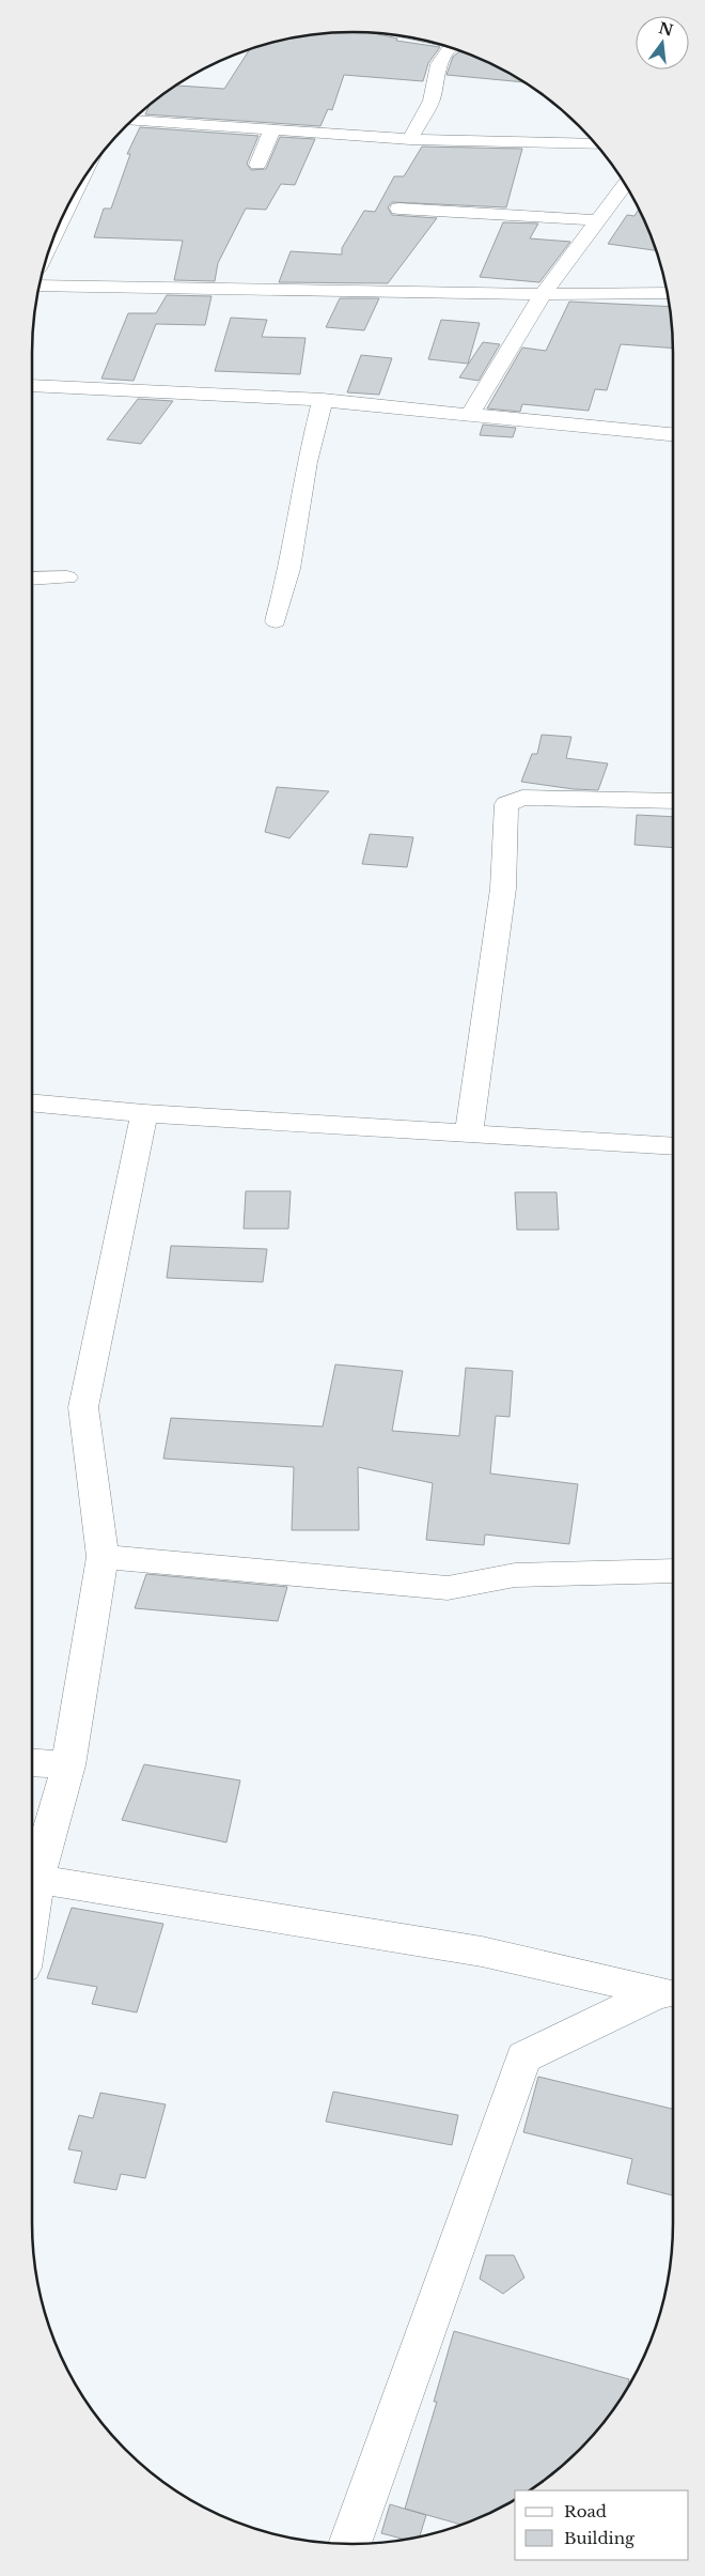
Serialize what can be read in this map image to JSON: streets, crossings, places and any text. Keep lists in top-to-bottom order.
{
  "legend": ["Road", "Building"],
  "north": "top"
}
